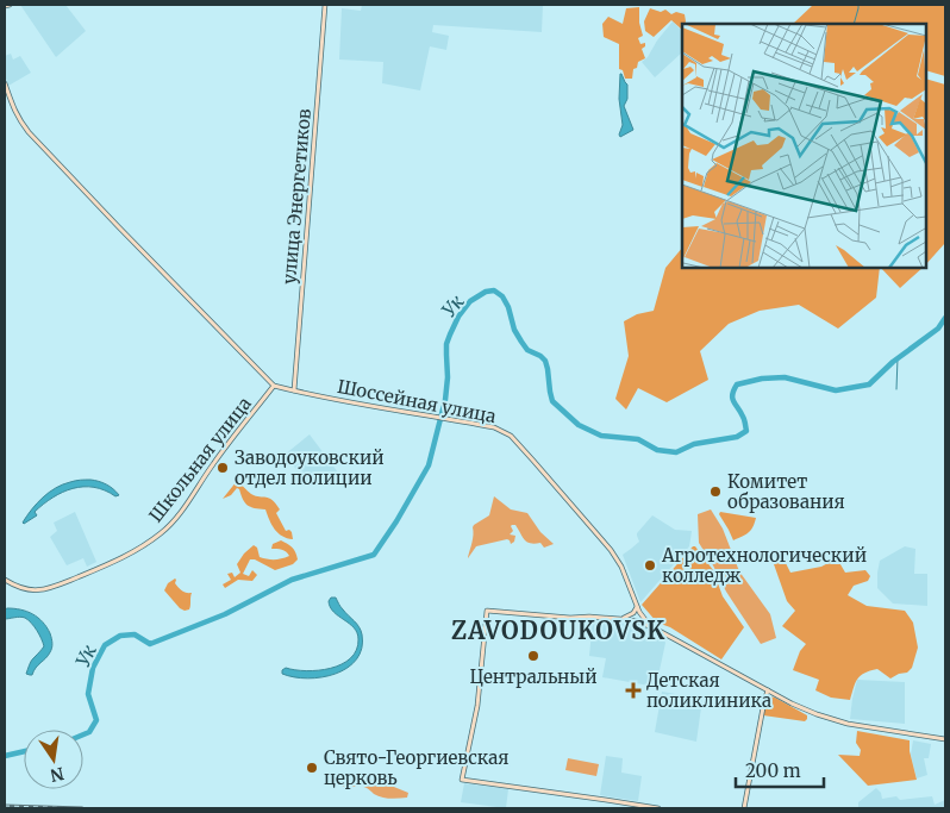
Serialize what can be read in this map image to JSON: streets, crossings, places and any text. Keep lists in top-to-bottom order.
{
  "streets": {
    "street": ["улица Энергетиков", "Шоссейная улица", "Школьная улица"]
  },
  "crossings": [
    ["улица Энергетиков", "Шоссейная улица"],
    ["Шоссейная улица", "Школьная улица"]
  ],
  "districts": ["ZAVODOUKOVSK"],
  "water": ["Ук"],
  "places": {
    "other": [
      "Заводоуковский отдел полиции",
      "Комитет образования",
      "Агротехнологический колледж",
      "Центральный",
      "Свято-Георгиевская церковь"
    ],
    "health": ["Детская поликлиника"]
  },
  "scale_bar": "200 m",
  "north": "bottom"
}
